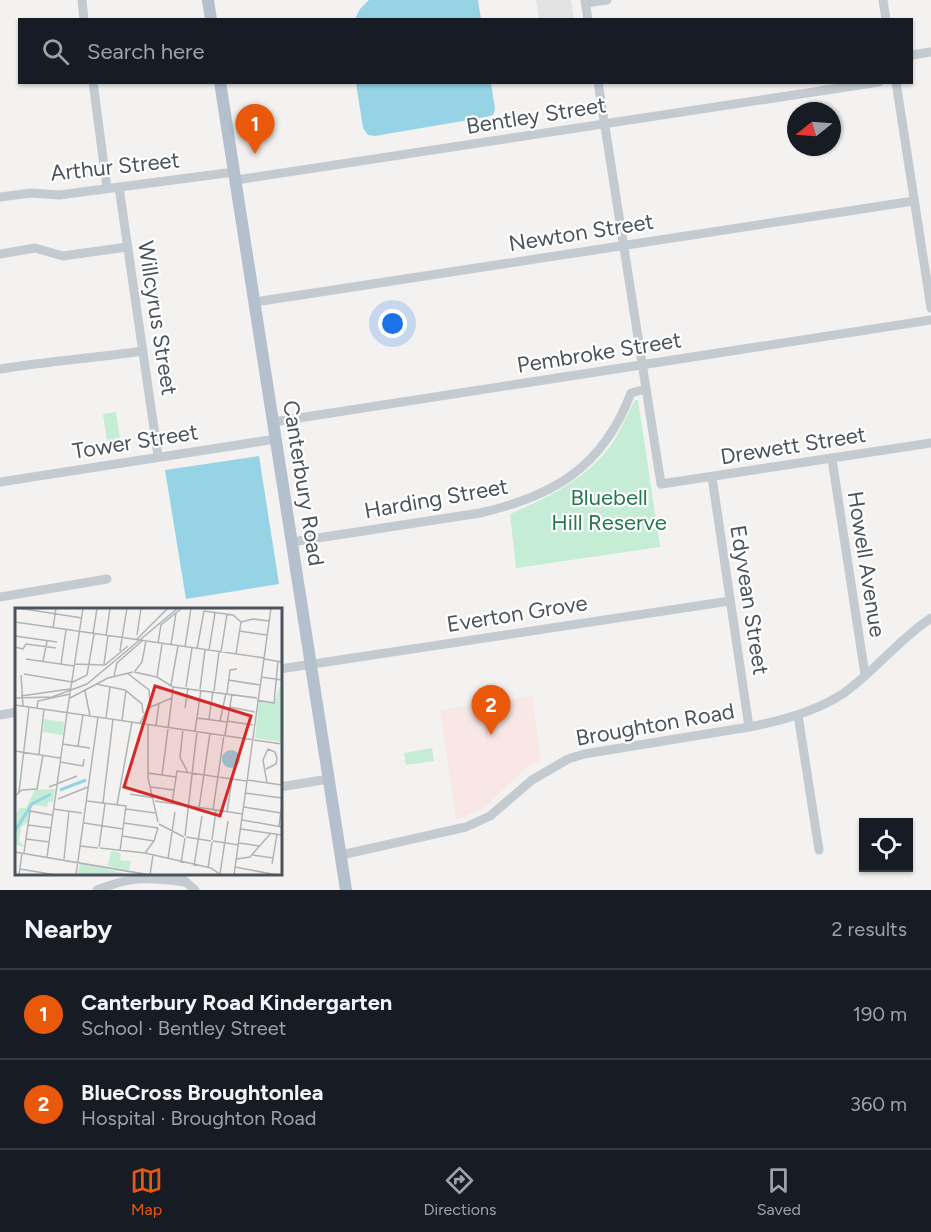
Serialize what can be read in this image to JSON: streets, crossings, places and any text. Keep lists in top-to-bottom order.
{
  "streets": {
    "main road": ["Canterbury Road"],
    "street": [
      "Bentley Street",
      "Arthur Street",
      "Newton Street",
      "Willcyrus Street",
      "Pembroke Street",
      "Tower Street",
      "Drewett Street",
      "Harding Street",
      "Howell Avenue",
      "Edyvean Street",
      "Everton Grove",
      "Broughton Road"
    ]
  },
  "crossings": [
    ["Bentley Street", "Arthur Street"],
    ["Bentley Street", "Canterbury Road"],
    ["Arthur Street", "Willcyrus Street"],
    ["Arthur Street", "Canterbury Road"],
    ["Newton Street", "Canterbury Road"],
    ["Willcyrus Street", "Tower Street"],
    ["Pembroke Street", "Canterbury Road"],
    ["Tower Street", "Canterbury Road"],
    ["Drewett Street", "Harding Street"],
    ["Drewett Street", "Howell Avenue"],
    ["Drewett Street", "Edyvean Street"],
    ["Canterbury Road", "Harding Street"],
    ["Canterbury Road", "Everton Grove"],
    ["Canterbury Road", "Broughton Road"],
    ["Howell Avenue", "Broughton Road"],
    ["Edyvean Street", "Everton Grove"],
    ["Edyvean Street", "Broughton Road"]
  ],
  "parks": ["Bluebell Hill Reserve"],
  "north": "left",
  "page": {
    "search": "Search here",
    "pins": ["1", "2"],
    "heading": ["Nearby", "2 results"],
    "list": [
      {
        "mark": "1",
        "name": "Canterbury Road Kindergarten",
        "note": "School · Bentley Street",
        "value": "190 m"
      },
      {
        "mark": "2",
        "name": "BlueCross Broughtonlea",
        "note": "Hospital · Broughton Road",
        "value": "360 m"
      }
    ],
    "nav": ["Map", "Directions", "Saved"]
  }
}
